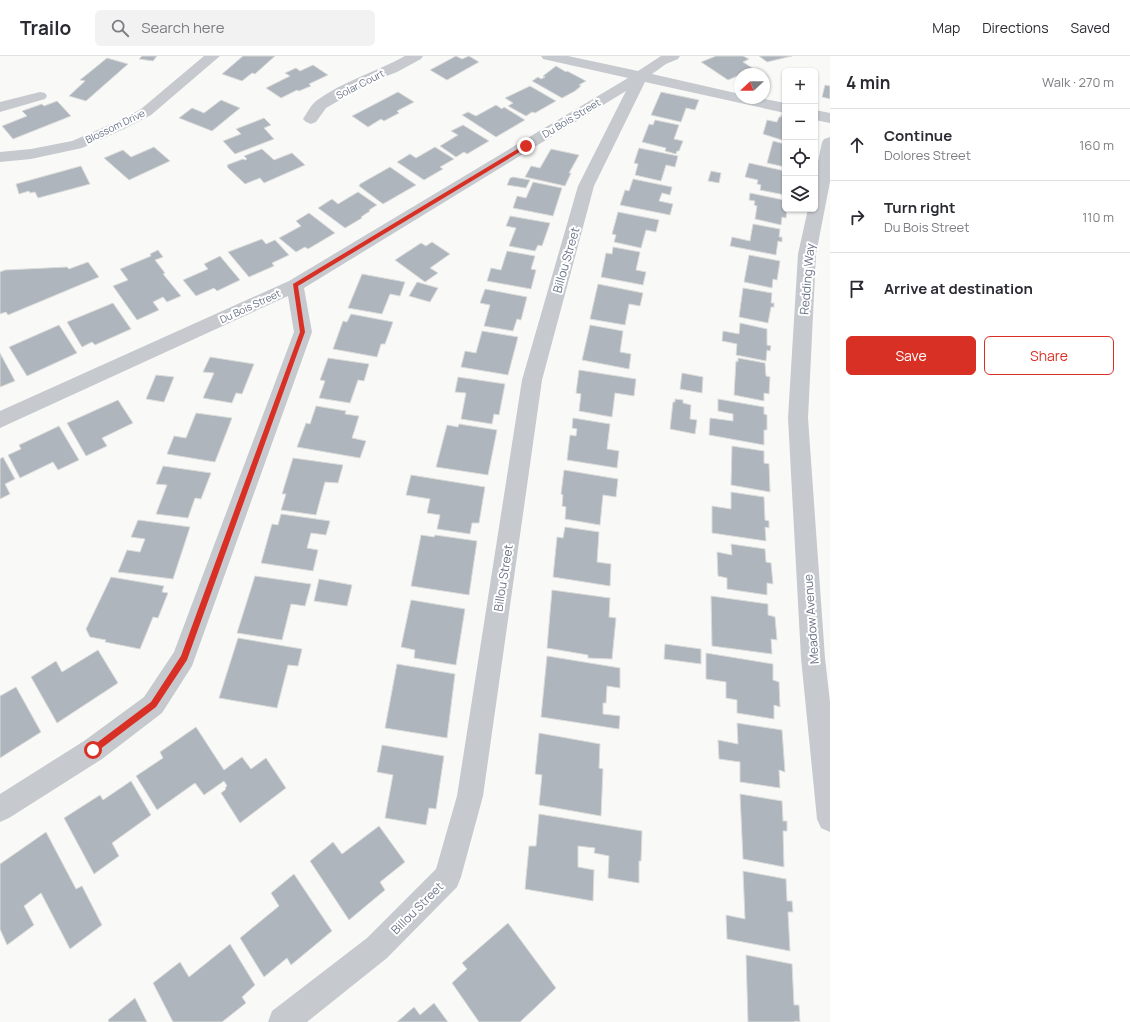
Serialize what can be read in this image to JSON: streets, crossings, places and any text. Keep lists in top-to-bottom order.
{
  "streets": {
    "street": [
      "Solar Court",
      "Du Bois Street",
      "Blossom Drive",
      "Billou Street",
      "Redding Way",
      "Meadow Avenue"
    ]
  },
  "crossings": [
    ["Du Bois Street", "Billou Street"],
    ["Redding Way", "Meadow Avenue"]
  ],
  "north": "left",
  "page": {
    "header": "Trailo",
    "search": "Search here",
    "nav": ["Map", "Directions", "Saved"],
    "heading": ["4 min", "Walk · 270 m"],
    "map_buttons": ["+", "−"],
    "list": [
      ["Continue", "Dolores Street", "160 m"],
      ["Turn right", "Du Bois Street", "110 m"],
      "Arrive at destination"
    ],
    "buttons": ["Save", "Share"]
  }
}
